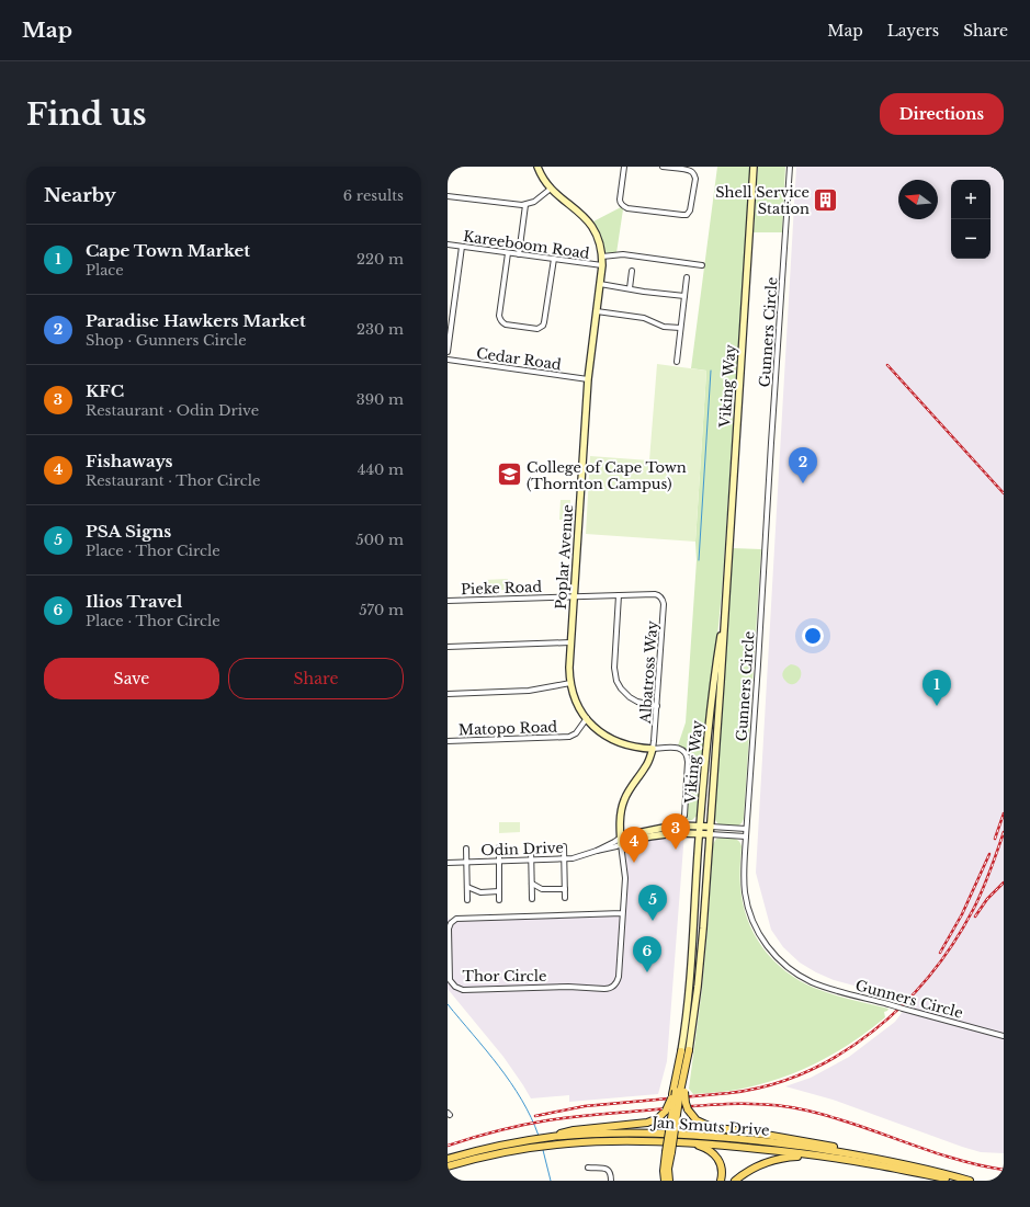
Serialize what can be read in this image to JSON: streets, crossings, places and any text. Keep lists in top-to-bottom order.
{
  "streets": {
    "main road": [
      "Viking Way",
      "Poplar Avenue",
      "Odin Drive",
      "Jan Smuts Drive"
    ],
    "street": [
      "Kareeboom Road",
      "Gunners Circle",
      "Cedar Road",
      "Pieke Road",
      "Albatross Way",
      "Matopo Road",
      "Thor Circle"
    ]
  },
  "crossings": [
    ["Kareeboom Road", "Poplar Avenue"],
    ["Gunners Circle", "Odin Drive"],
    ["Cedar Road", "Poplar Avenue"],
    ["Viking Way", "Odin Drive"],
    ["Poplar Avenue", "Pieke Road"],
    ["Poplar Avenue", "Albatross Way"],
    ["Poplar Avenue", "Matopo Road"],
    ["Pieke Road", "Albatross Way"],
    ["Odin Drive", "Thor Circle"]
  ],
  "places": {
    "building": ["Shell Service Station"],
    "school or university": ["College of Cape Town (Thornton Campus)"]
  },
  "north": "left",
  "page": {
    "header": "Map",
    "nav": ["Map", "Layers", "Share"],
    "buttons": [
      "Directions",
      ["Save", "Share"]
    ],
    "title": "Find us",
    "heading": ["Nearby", "6 results"],
    "map_buttons": ["+", "−"],
    "list": [
      {
        "mark": "1",
        "name": "Cape Town Market",
        "note": "Place",
        "value": "220 m"
      },
      {
        "mark": "2",
        "name": "Paradise Hawkers Market",
        "note": "Shop · Gunners Circle",
        "value": "230 m"
      },
      {
        "mark": "3",
        "name": "KFC",
        "note": "Restaurant · Odin Drive",
        "value": "390 m"
      },
      {
        "mark": "4",
        "name": "Fishaways",
        "note": "Restaurant · Thor Circle",
        "value": "440 m"
      },
      {
        "mark": "5",
        "name": "PSA Signs",
        "note": "Place · Thor Circle",
        "value": "500 m"
      },
      {
        "mark": "6",
        "name": "Ilios Travel",
        "note": "Place · Thor Circle",
        "value": "570 m"
      }
    ],
    "pins": [
      "2",
      "1",
      "3",
      "4",
      "5",
      "6"
    ]
  }
}
